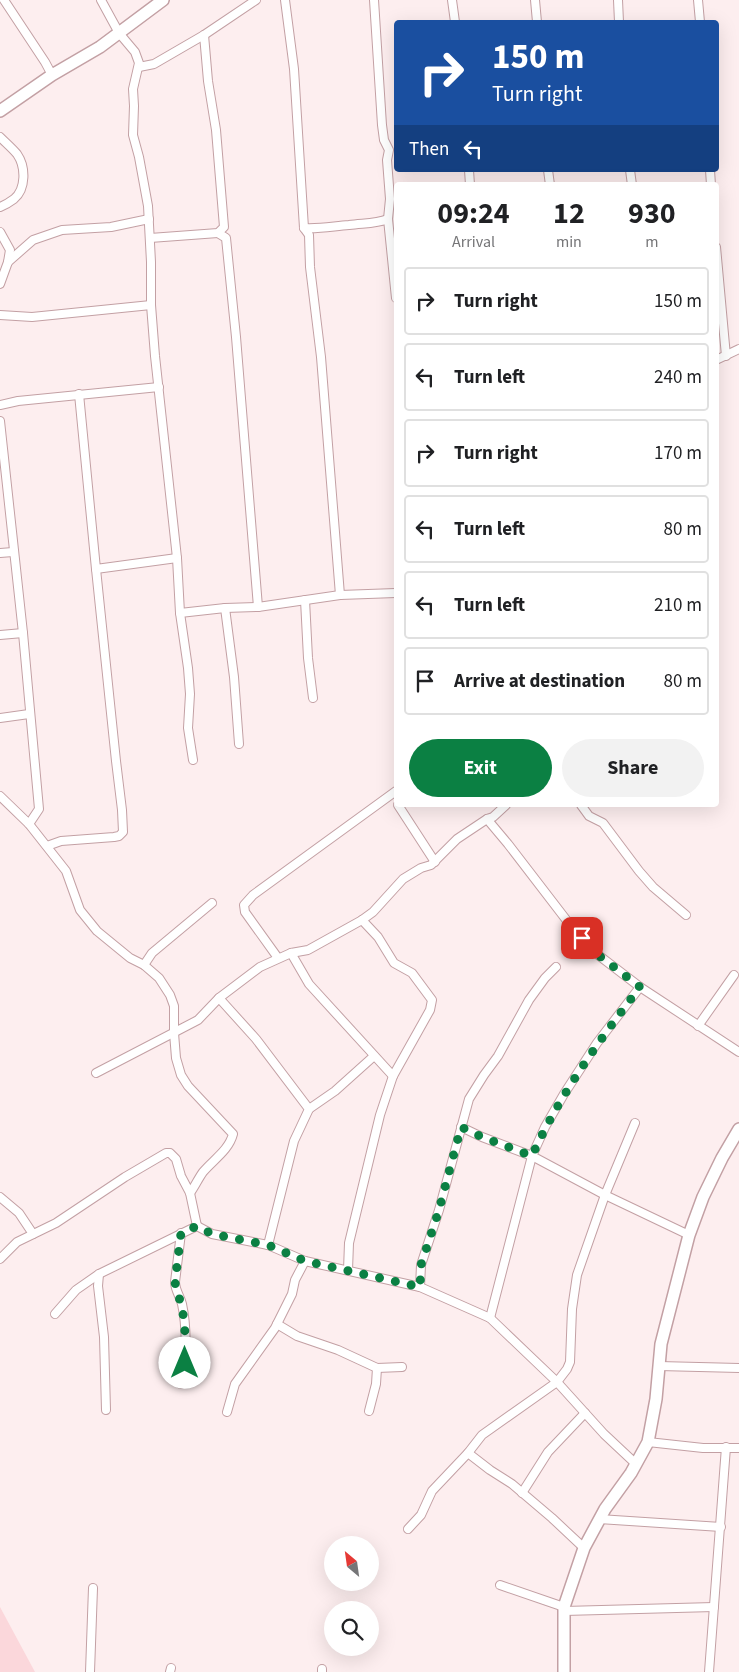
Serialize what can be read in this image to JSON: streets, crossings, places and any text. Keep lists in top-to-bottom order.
{
  "north": "top left",
  "page": {
    "turn": ["150 m", "Turn right"],
    "then": "Then",
    "eta": [
      "09:24",
      "Arrival",
      "12",
      "min",
      "930",
      "m"
    ],
    "list": [
      {
        "name": "Turn right",
        "value": "150 m"
      },
      {
        "name": "Turn left",
        "value": "240 m"
      },
      {
        "name": "Turn right",
        "value": "170 m"
      },
      {
        "name": "Turn left",
        "value": "80 m"
      },
      {
        "name": "Turn left",
        "value": "210 m"
      },
      {
        "name": "Arrive at destination",
        "value": "80 m"
      }
    ],
    "buttons": ["Exit", "Share"]
  }
}
